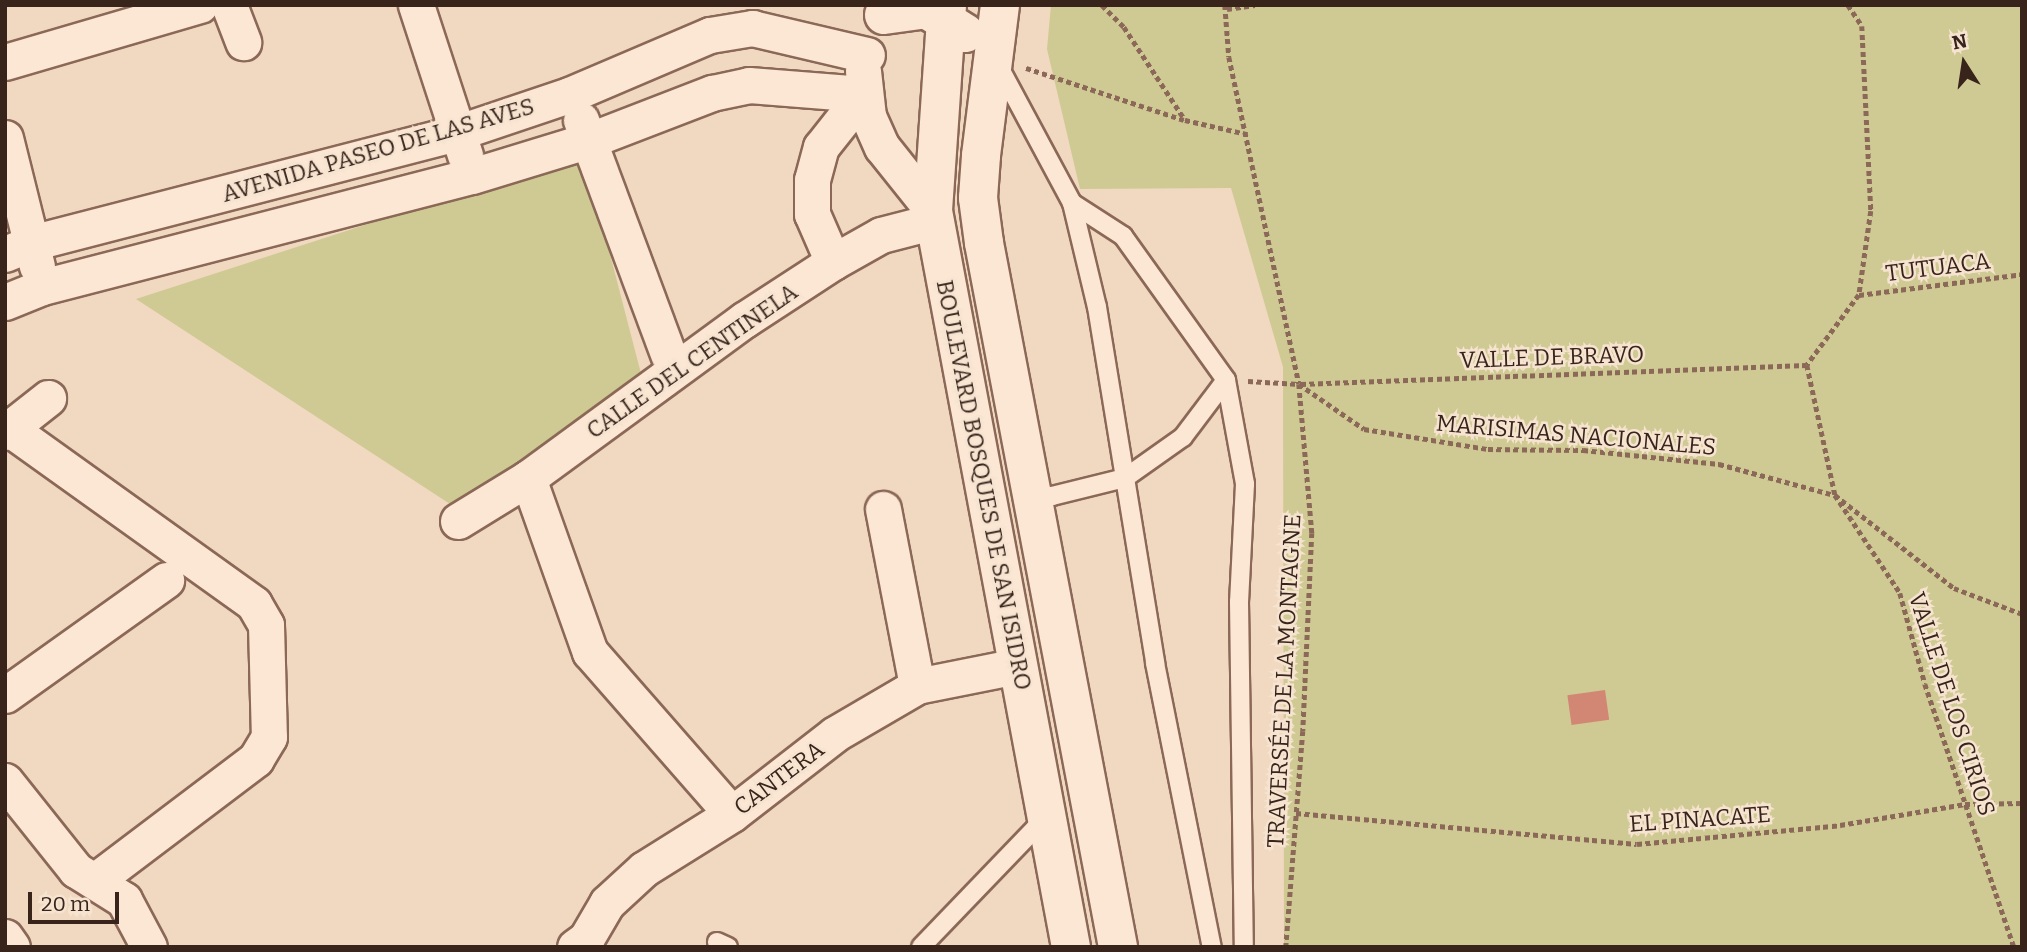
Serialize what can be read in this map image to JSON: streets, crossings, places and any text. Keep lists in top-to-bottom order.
{
  "streets": {
    "main road": ["BOULEVARD BOSQUES DE SAN ISIDRO"],
    "street": ["AVENIDA PASEO DE LAS AVES", "CALLE DEL CENTINELA", "CANTERA"],
    "path": [
      "TUTUACA",
      "VALLE DE BRAVO",
      "MARISIMAS NACIONALES",
      "TRAVERSÉE DE LA MONTAGNE",
      "VALLE DE LOS CIRIOS",
      "EL PINACATE"
    ]
  },
  "crossings": [
    ["VALLE DE BRAVO", "MARISIMAS NACIONALES"],
    ["VALLE DE BRAVO", "TRAVERSÉE DE LA MONTAGNE"],
    ["VALLE DE BRAVO", "VALLE DE LOS CIRIOS"],
    ["CALLE DEL CENTINELA", "BOULEVARD BOSQUES DE SAN ISIDRO"],
    ["MARISIMAS NACIONALES", "TRAVERSÉE DE LA MONTAGNE"],
    ["MARISIMAS NACIONALES", "VALLE DE LOS CIRIOS"],
    ["BOULEVARD BOSQUES DE SAN ISIDRO", "CANTERA"],
    ["TRAVERSÉE DE LA MONTAGNE", "EL PINACATE"],
    ["VALLE DE LOS CIRIOS", "EL PINACATE"]
  ],
  "scale_bar": "20 m",
  "north": "top"
}
